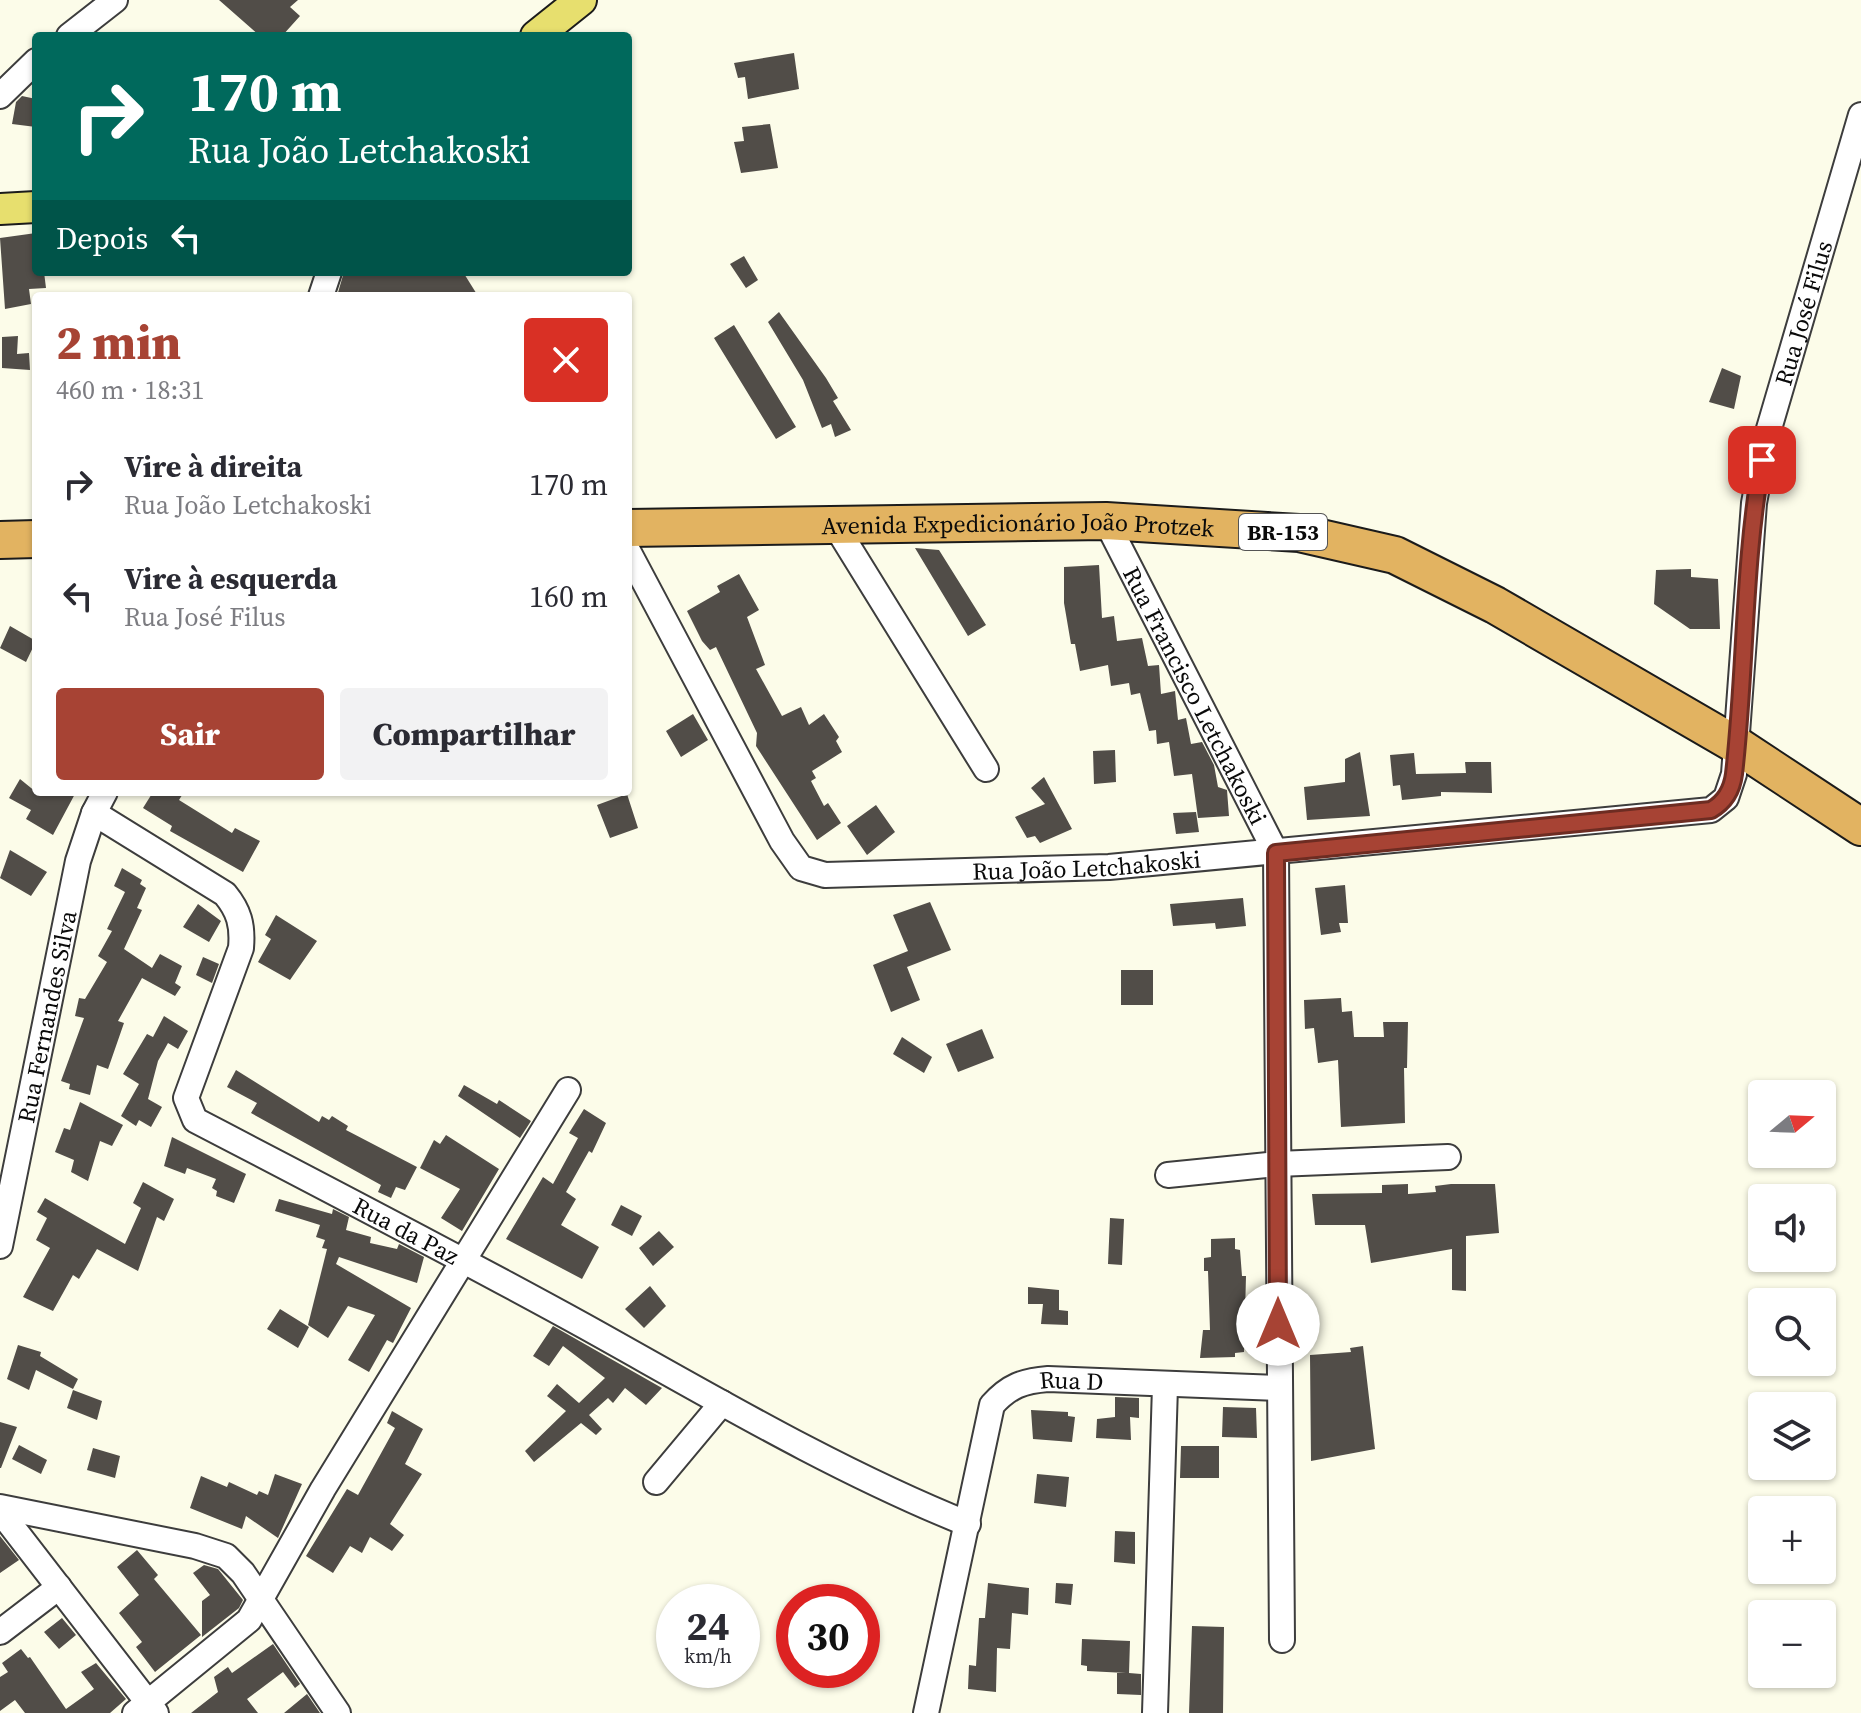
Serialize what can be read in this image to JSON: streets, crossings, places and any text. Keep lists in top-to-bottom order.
{
  "streets": {
    "highway": ["Avenida Expedicionário João Protzek", "BR-153"],
    "street": [
      "Rua José Filus",
      "Rua Francisco Letchakoski",
      "Rua João Letchakoski",
      "Rua Fernandes Silva",
      "Rua da Paz",
      "Rua D"
    ]
  },
  "crossings": [
    ["Rua José Filus", "Avenida Expedicionário João Protzek"],
    ["Rua José Filus", "Rua João Letchakoski"],
    ["Avenida Expedicionário João Protzek", "Rua Francisco Letchakoski"],
    ["Rua Francisco Letchakoski", "Rua João Letchakoski"],
    ["Rua Francisco Letchakoski", "Rua D"],
    ["Rua Fernandes Silva", "Rua da Paz"],
    ["Rua da Paz", "Rua D"]
  ],
  "north": "right",
  "page": {
    "turn": ["170 m", "Rua João Letchakoski"],
    "then": "Depois",
    "heading": ["2 min", "460 m · 18:31"],
    "list": [
      {
        "name": "Vire à direita",
        "note": "Rua João Letchakoski",
        "value": "170 m"
      },
      {
        "name": "Vire à esquerda",
        "note": "Rua José Filus",
        "value": "160 m"
      }
    ],
    "buttons": ["Sair", "Compartilhar"],
    "map_buttons": ["+", "−"],
    "speed": "24 km/h",
    "limit": "30"
  }
}
